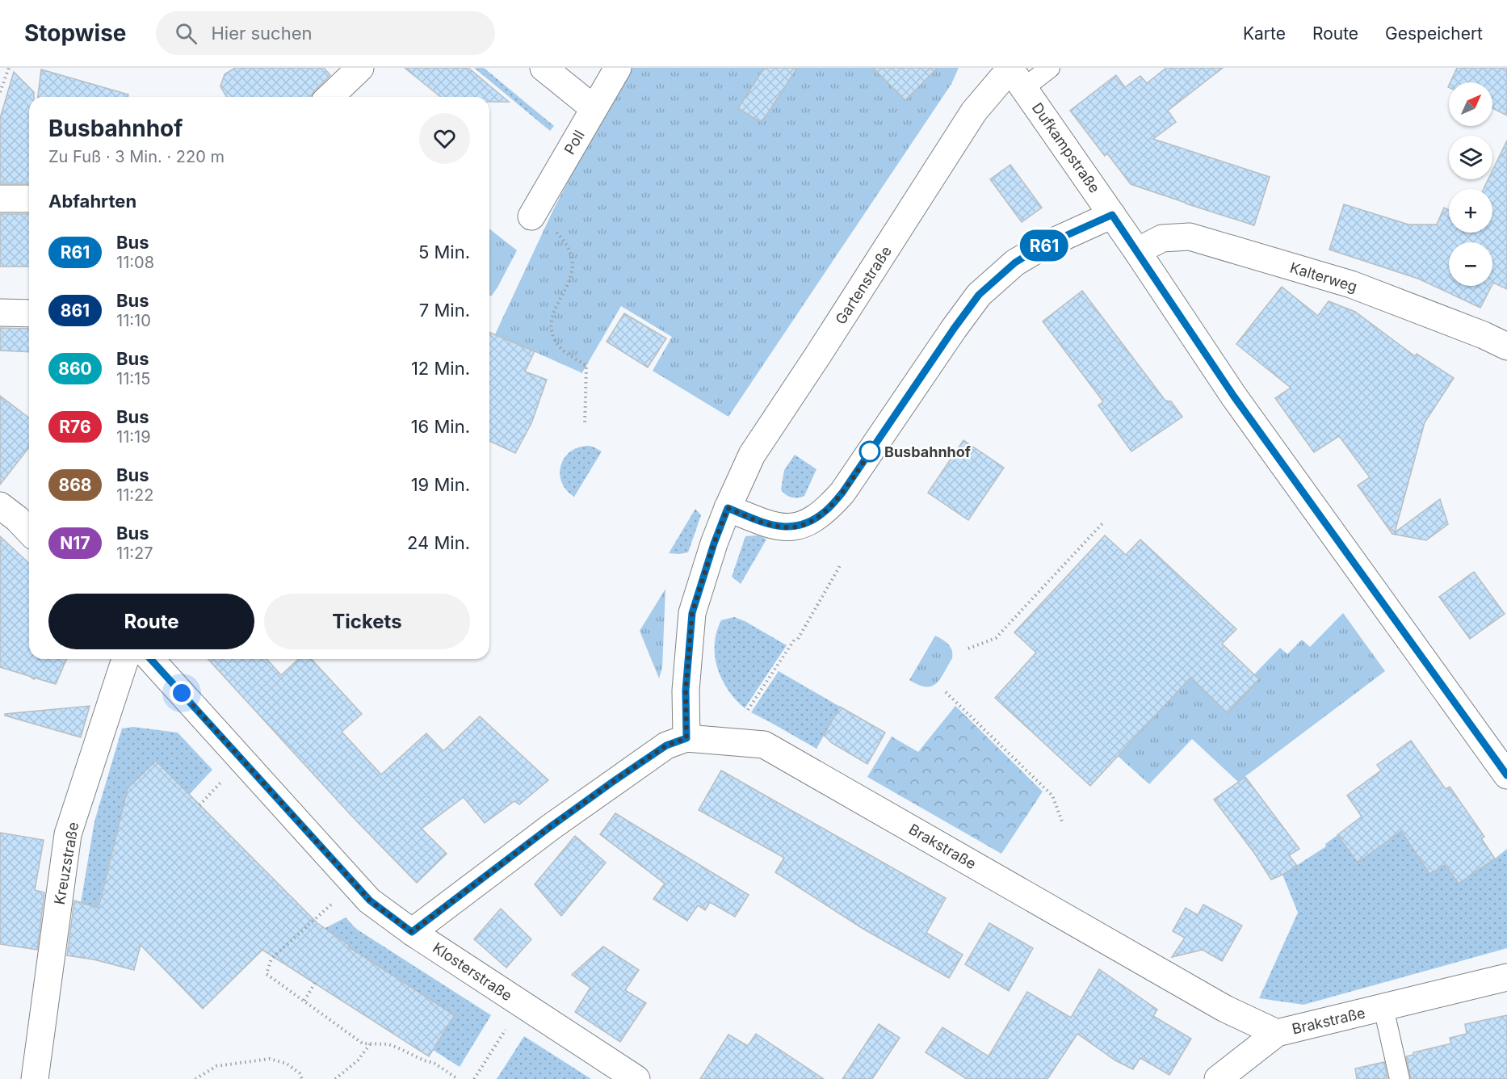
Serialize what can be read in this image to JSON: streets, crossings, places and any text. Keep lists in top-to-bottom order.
{
  "streets": {
    "street": [
      "Poll",
      "Dufkampstraße",
      "Kalterweg",
      "Gartenstraße",
      "Brakstraße",
      "Kreuzstraße",
      "Klosterstraße"
    ]
  },
  "crossings": [
    ["Dufkampstraße", "Kalterweg"],
    ["Dufkampstraße", "Gartenstraße"],
    ["Gartenstraße", "Brakstraße"],
    ["Brakstraße", "Klosterstraße"]
  ],
  "places": ["Busbahnhof"],
  "lines": ["bus line R61"],
  "north": "top right",
  "page": {
    "header": "Stopwise",
    "search": "Hier suchen",
    "nav": ["Karte", "Route", "Gespeichert"],
    "on_map": "R61",
    "map_buttons": ["+", "−"],
    "heading": [
      ["Busbahnhof", "Zu Fuß · 3 Min. · 220 m"],
      "Abfahrten"
    ],
    "list": [
      {
        "mark": "R61",
        "name": "Bus",
        "note": "11:08",
        "value": "5 Min."
      },
      {
        "mark": "861",
        "name": "Bus",
        "note": "11:10",
        "value": "7 Min."
      },
      {
        "mark": "860",
        "name": "Bus",
        "note": "11:15",
        "value": "12 Min."
      },
      {
        "mark": "R76",
        "name": "Bus",
        "note": "11:19",
        "value": "16 Min."
      },
      {
        "mark": "868",
        "name": "Bus",
        "note": "11:22",
        "value": "19 Min."
      },
      {
        "mark": "N17",
        "name": "Bus",
        "note": "11:27",
        "value": "24 Min."
      }
    ],
    "buttons": ["Route", "Tickets"]
  }
}
